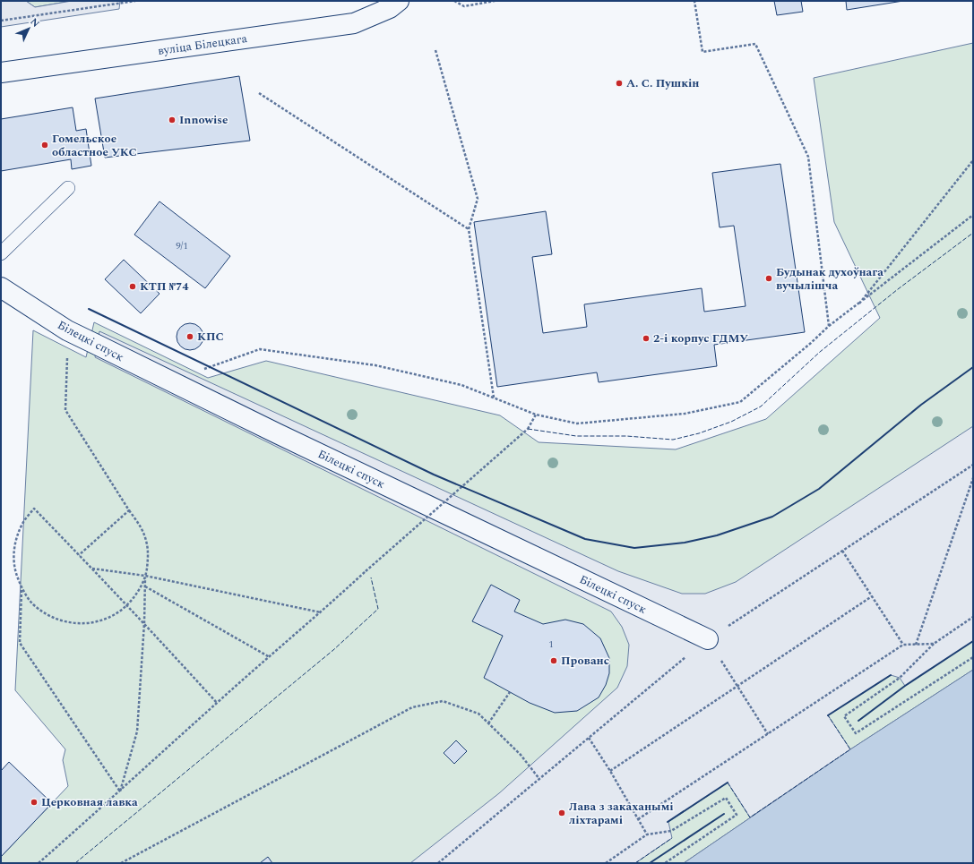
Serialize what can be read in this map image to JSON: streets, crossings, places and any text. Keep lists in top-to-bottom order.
{
  "streets": {
    "street": ["вуліца Білецкага", "Білецкі спуск"]
  },
  "places": [
    "А. С. Пушкін",
    "Innowise",
    "Гомельское областное УКС",
    "Будынак духоўнага вучылішча",
    "КТП №74",
    "КПС",
    "2-і корпус ГДМУ",
    "Прованс",
    "Церковная лавка",
    "Лава з закаханымі ліхтарамі"
  ],
  "house_numbers": ["9/1", "1"],
  "north": "top right"
}
